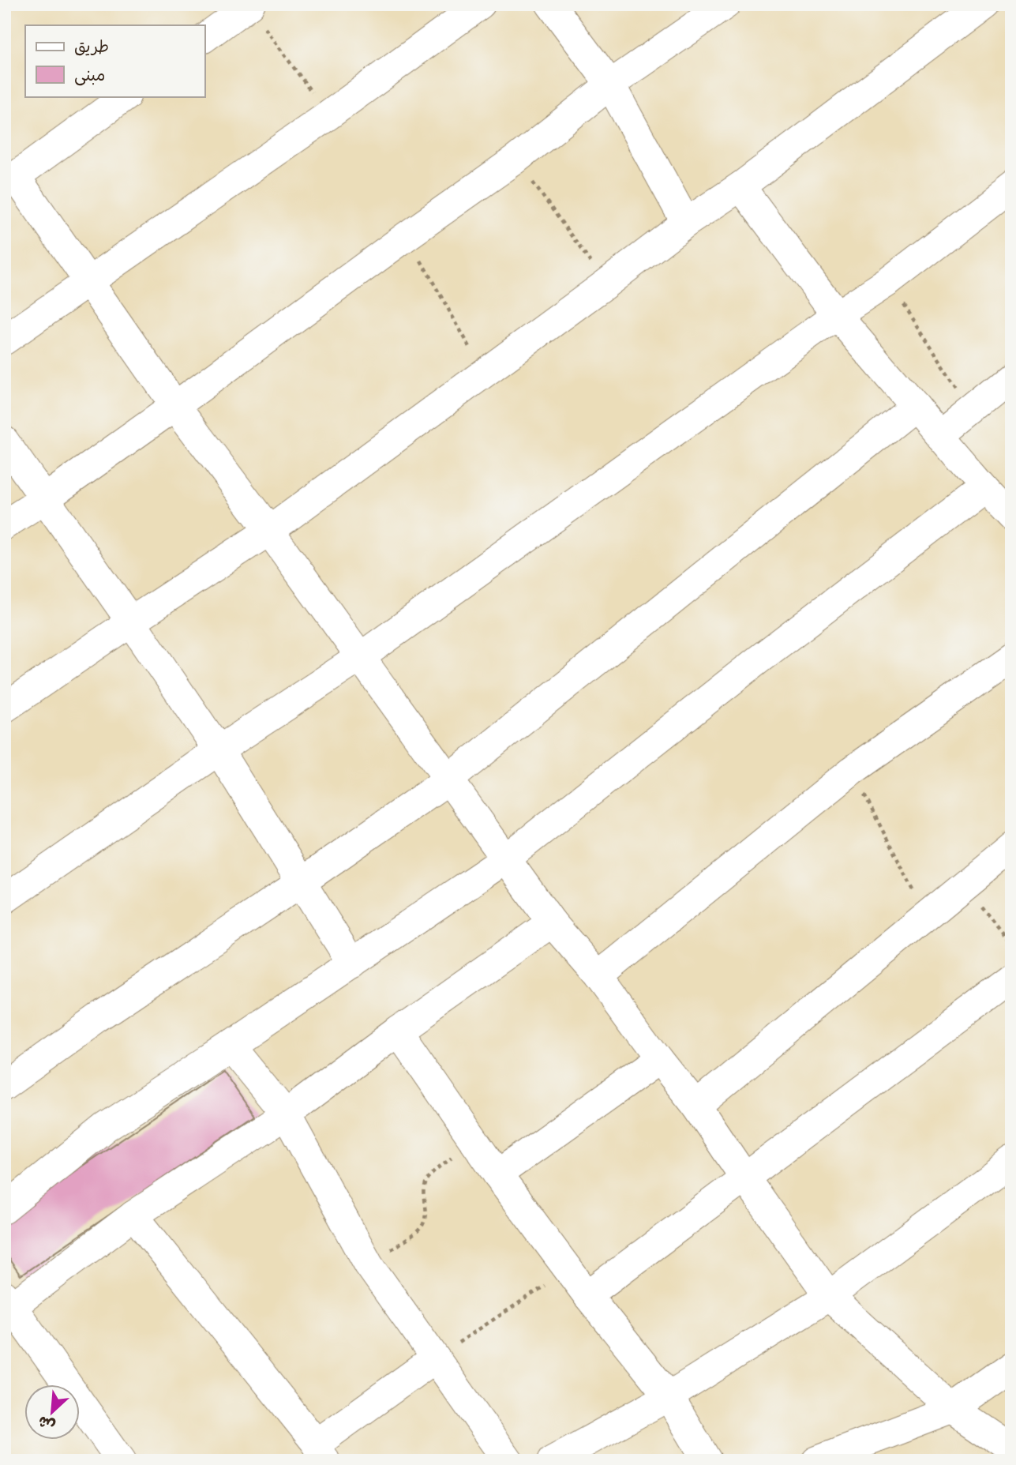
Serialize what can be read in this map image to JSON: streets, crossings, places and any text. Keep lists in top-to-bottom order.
{
  "legend": ["طريق", "مبنى"],
  "north": "bottom left"
}
